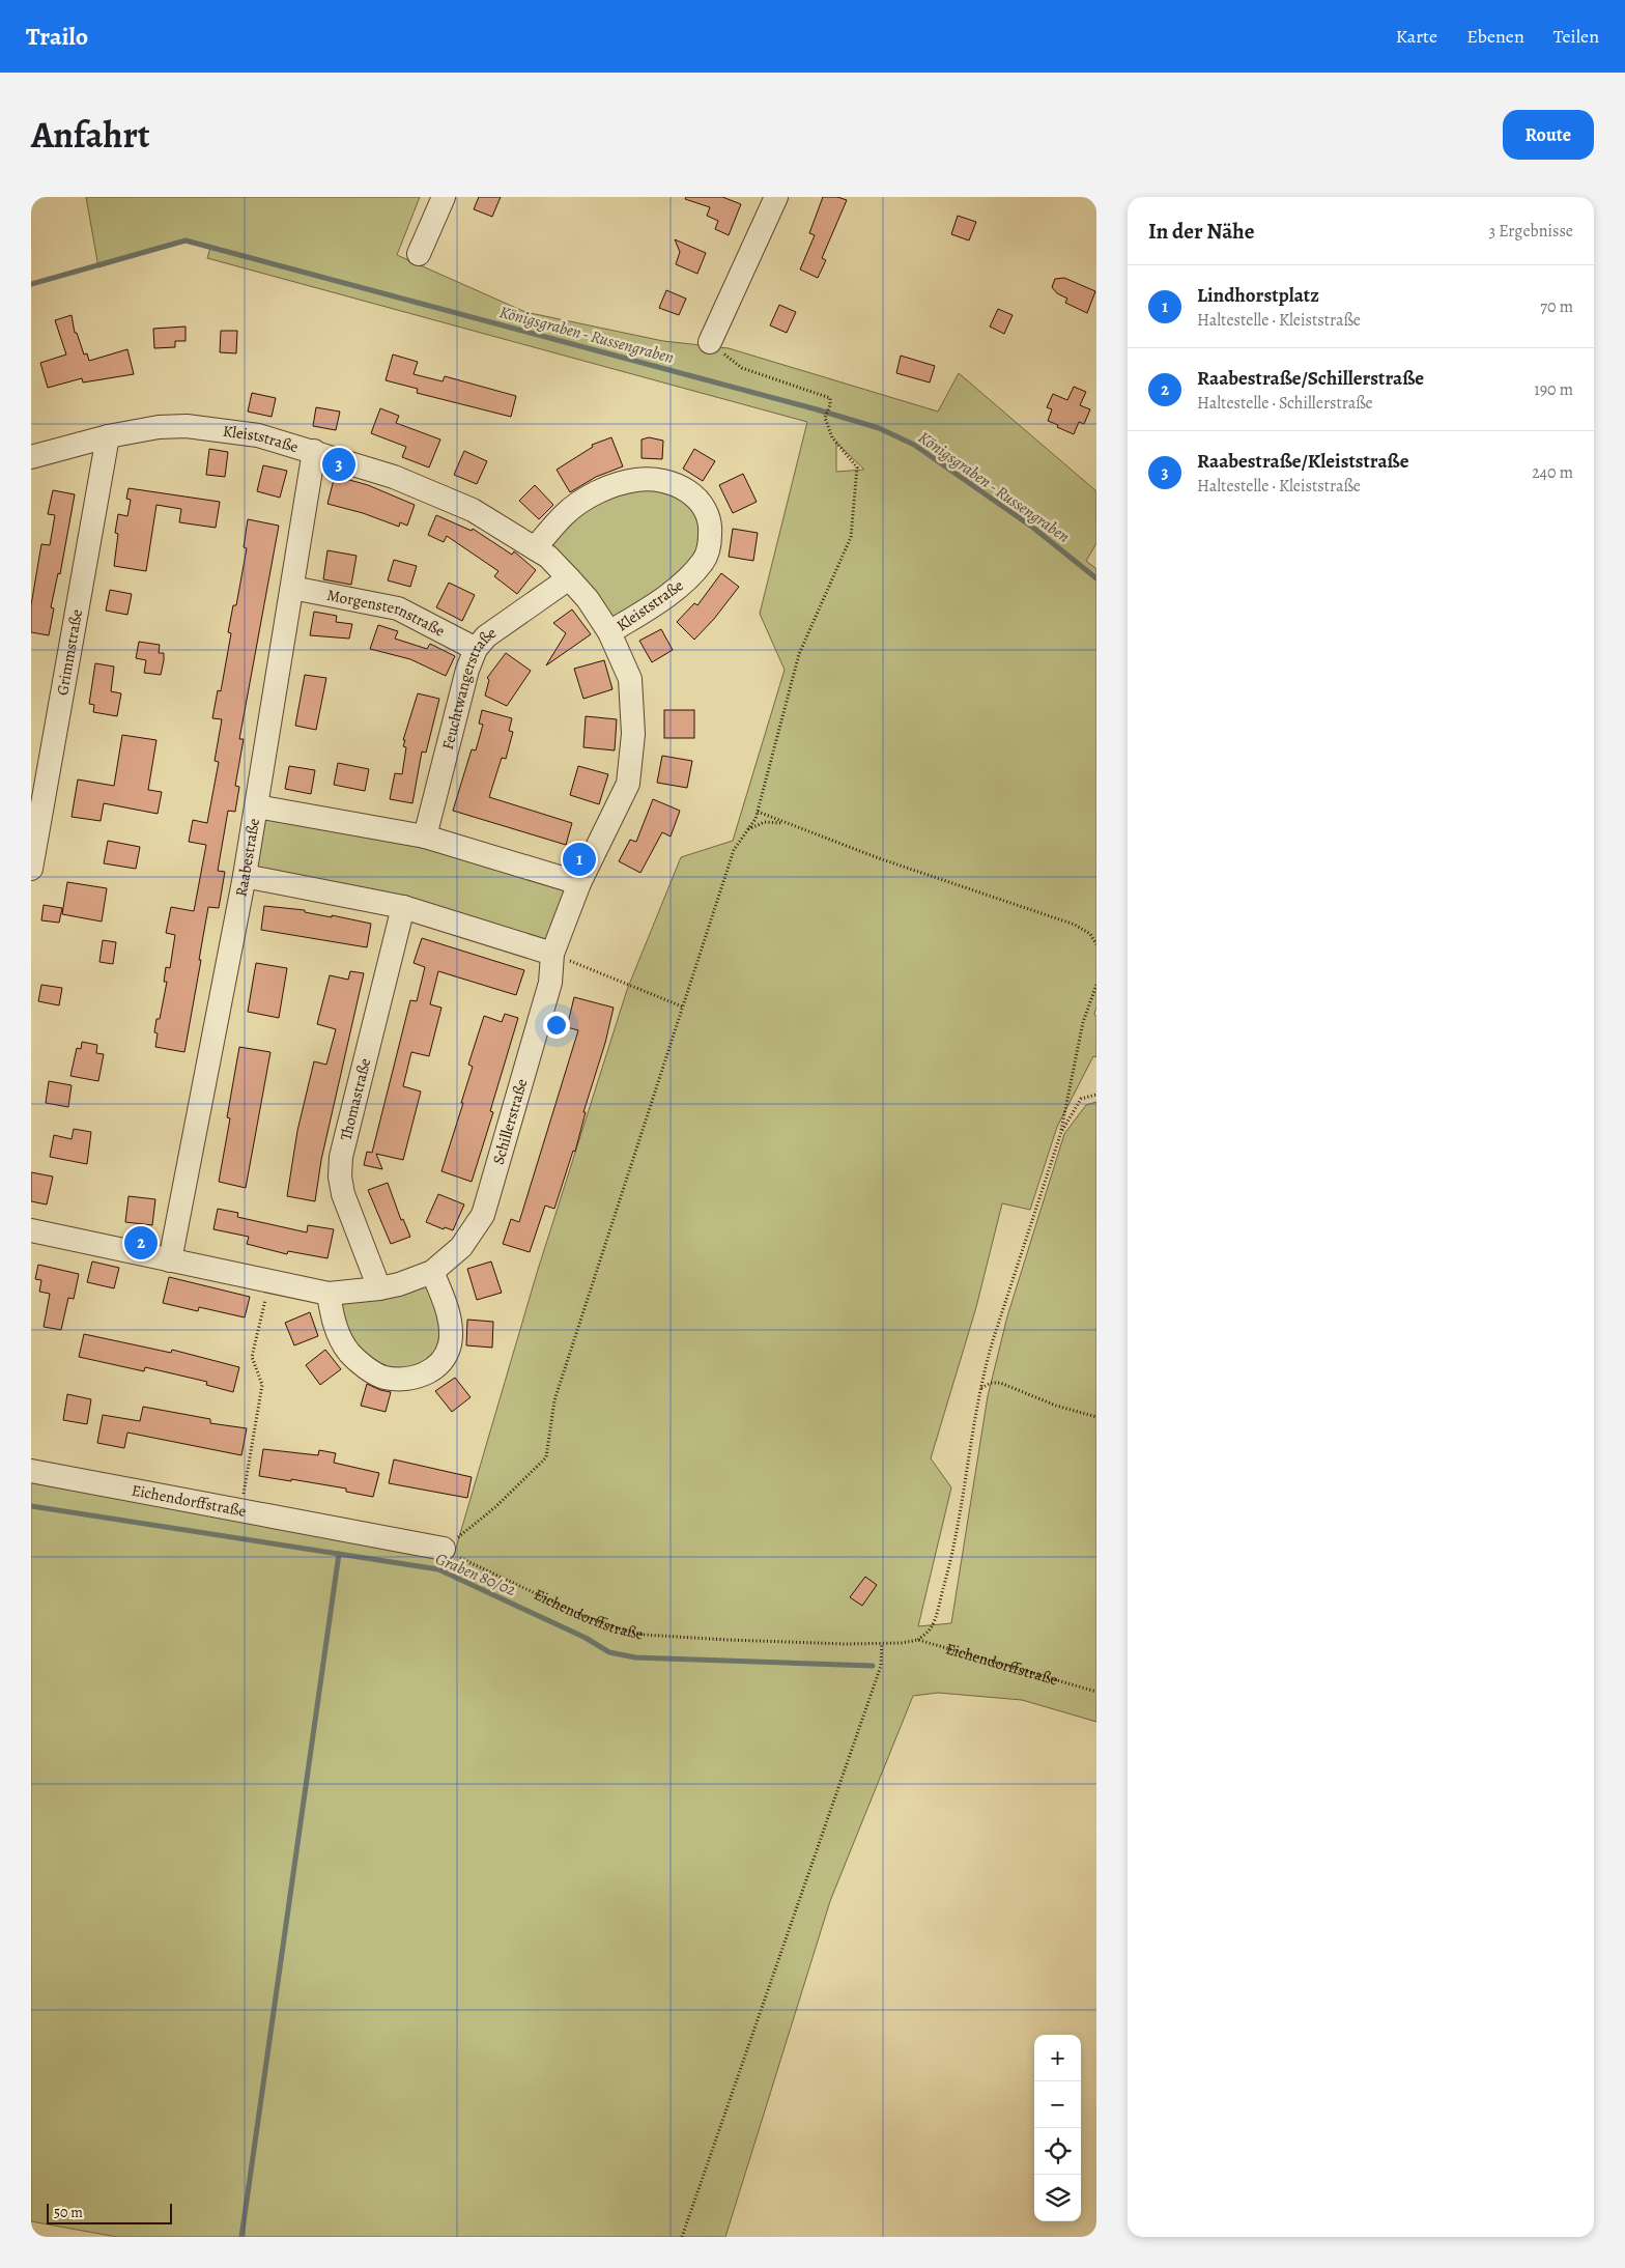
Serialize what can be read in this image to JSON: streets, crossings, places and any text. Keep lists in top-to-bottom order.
{
  "streets": {
    "street": [
      "Kleiststraße",
      "Morgensternstraße",
      "Grimmstraße",
      "Feuchtwangerstraße",
      "Raabestraße",
      "Thomastraße",
      "Schillerstraße",
      "Eichendorffstraße"
    ]
  },
  "crossings": [
    ["Kleiststraße", "Grimmstraße"],
    ["Kleiststraße", "Feuchtwangerstraße"],
    ["Kleiststraße", "Raabestraße"],
    ["Kleiststraße", "Schillerstraße"],
    ["Morgensternstraße", "Feuchtwangerstraße"],
    ["Morgensternstraße", "Raabestraße"],
    ["Raabestraße", "Schillerstraße"],
    ["Thomastraße", "Schillerstraße"]
  ],
  "water": ["Königsgraben - Russengraben", "Graben 80/02"],
  "scale_bar": "50 m",
  "page": {
    "header": "Trailo",
    "nav": ["Karte", "Ebenen", "Teilen"],
    "title": "Anfahrt",
    "buttons": "Route",
    "heading": ["In der Nähe", "3 Ergebnisse"],
    "list": [
      {
        "mark": "1",
        "name": "Lindhorstplatz",
        "note": "Haltestelle · Kleiststraße",
        "value": "70 m"
      },
      {
        "mark": "2",
        "name": "Raabestraße/Schillerstraße",
        "note": "Haltestelle · Schillerstraße",
        "value": "190 m"
      },
      {
        "mark": "3",
        "name": "Raabestraße/Kleiststraße",
        "note": "Haltestelle · Kleiststraße",
        "value": "240 m"
      }
    ],
    "pins": ["3", "1", "2"],
    "map_buttons": ["+", "−"],
    "scale": "50 m"
  }
}
